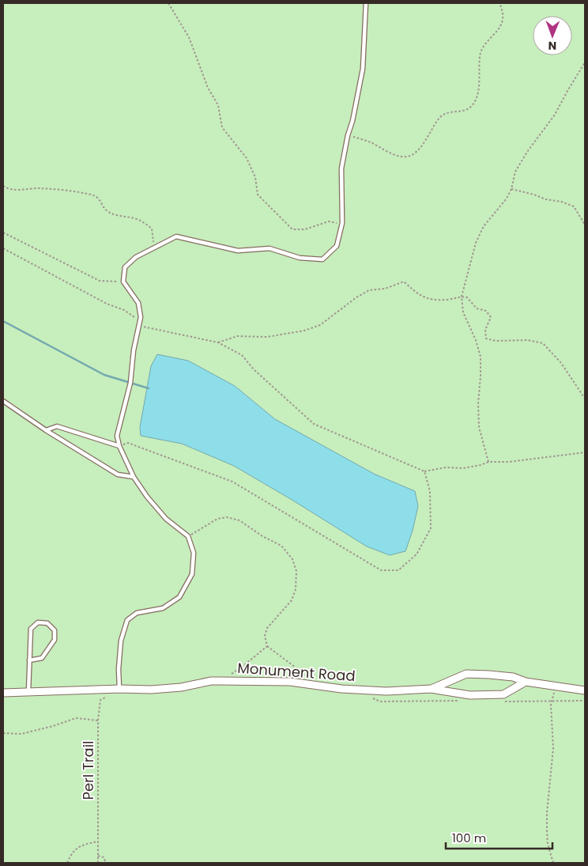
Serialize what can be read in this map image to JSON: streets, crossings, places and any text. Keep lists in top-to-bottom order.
{
  "streets": {
    "street": ["Monument Road"],
    "path": ["Perl Trail"]
  },
  "scale_bar": "100 m",
  "north": "bottom"
}
